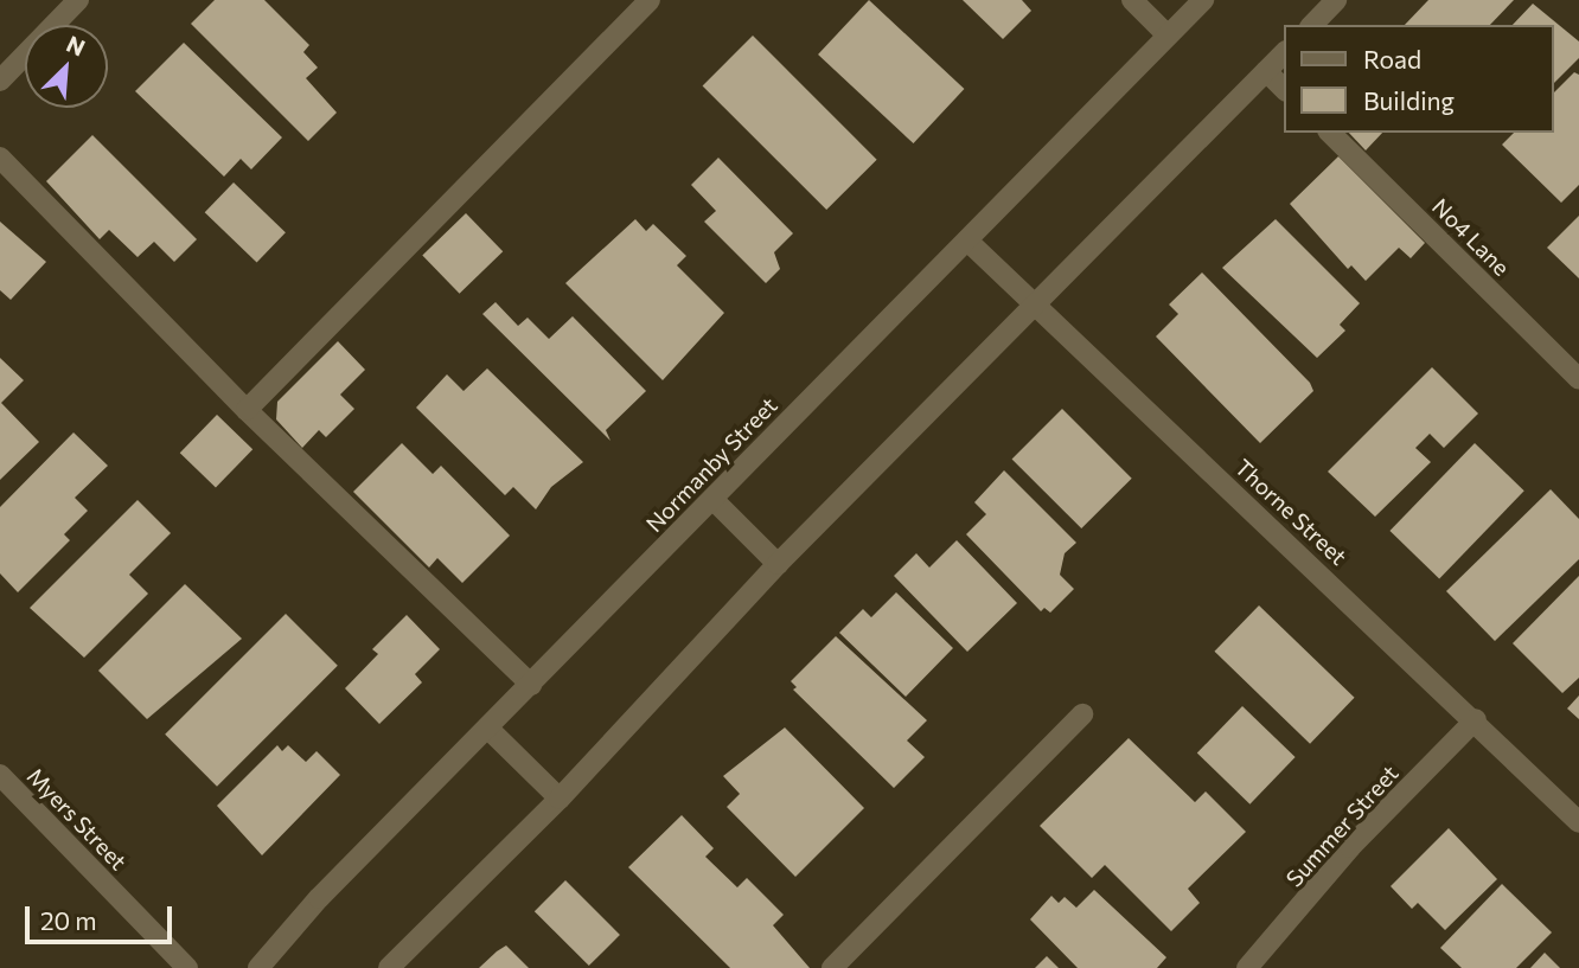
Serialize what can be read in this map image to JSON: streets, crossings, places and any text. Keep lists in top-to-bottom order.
{
  "streets": {
    "street": [
      "No4 Lane",
      "Normanby Street",
      "Thorne Street",
      "Myers Street",
      "Summer Street"
    ]
  },
  "crossings": [
    ["Normanby Street", "Thorne Street"],
    ["Thorne Street", "Summer Street"]
  ],
  "legend": ["Road", "Building"],
  "scale_bar": "20 m",
  "north": "top right"
}
